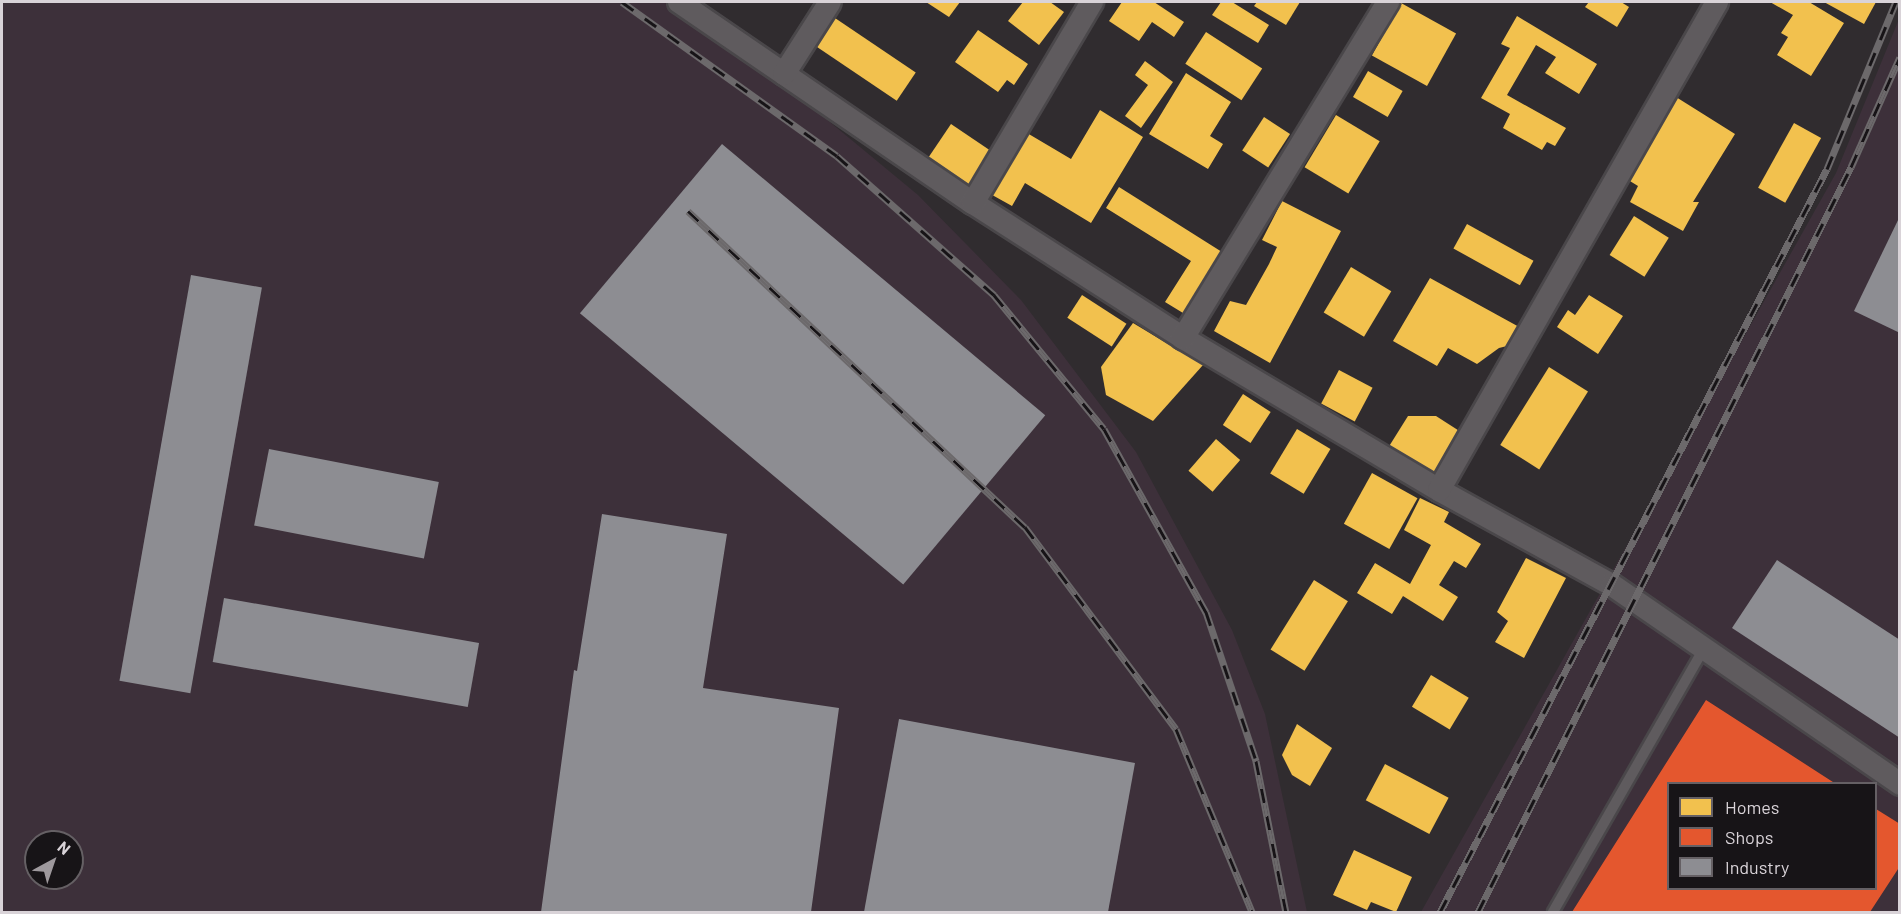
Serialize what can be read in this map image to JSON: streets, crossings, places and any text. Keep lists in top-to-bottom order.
{
  "legend": ["Homes", "Shops", "Industry"],
  "north": "top right"
}
